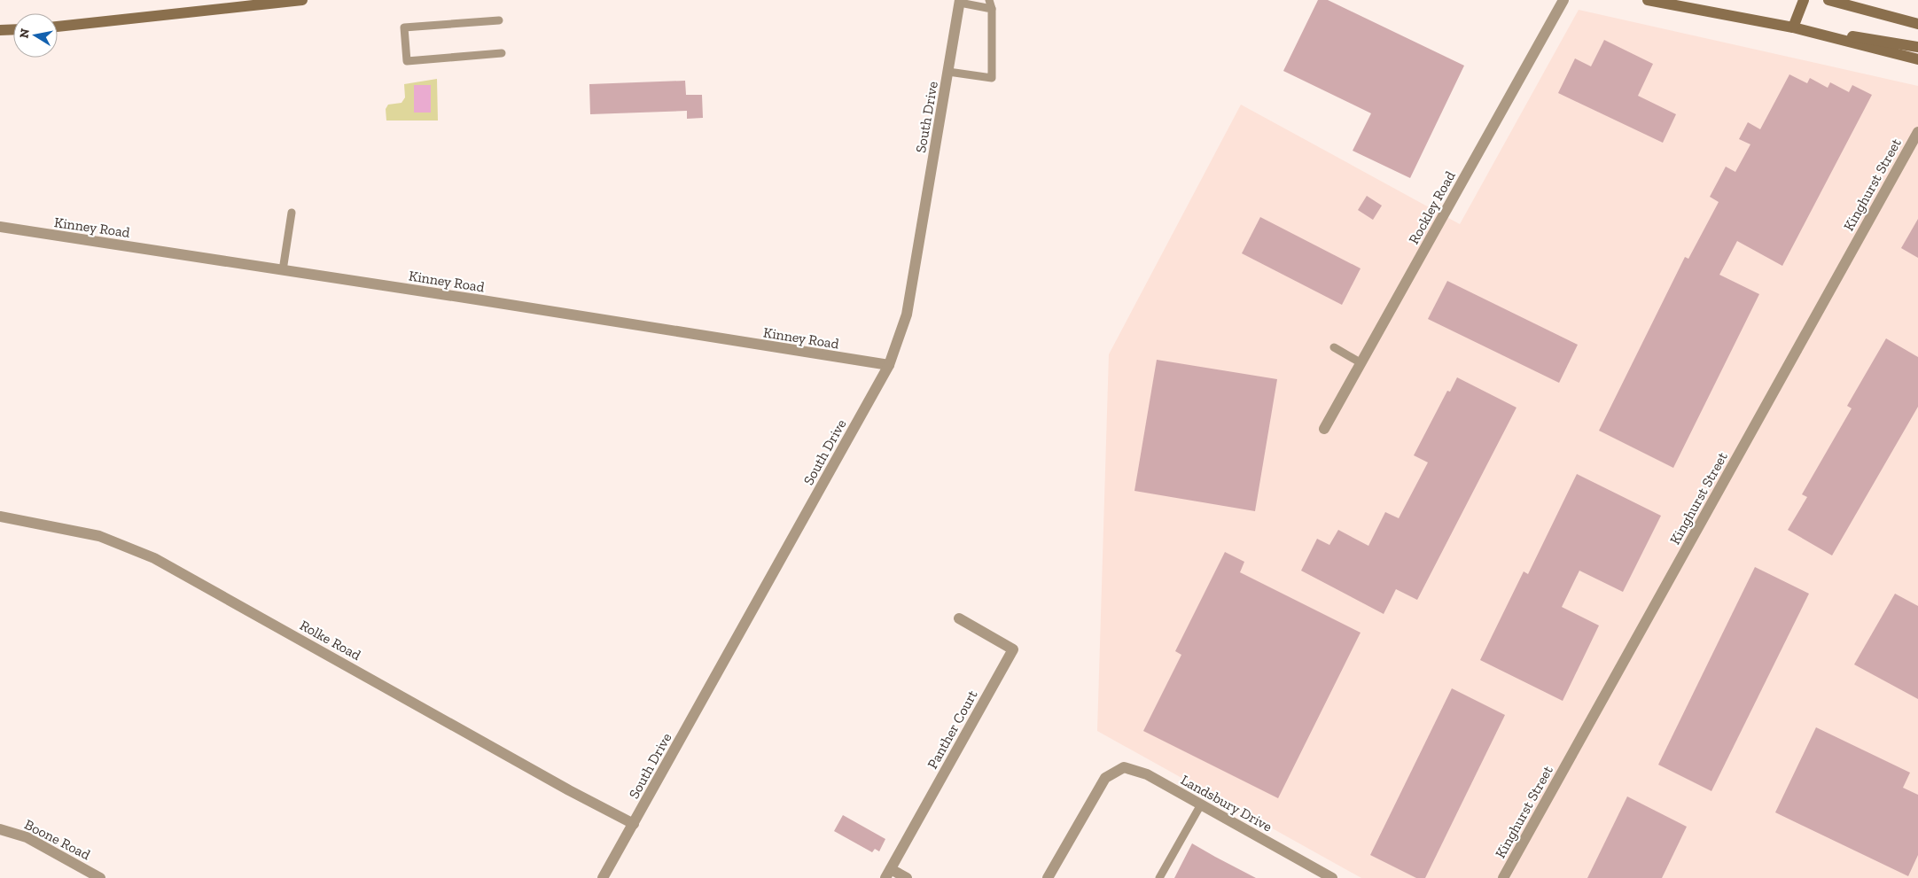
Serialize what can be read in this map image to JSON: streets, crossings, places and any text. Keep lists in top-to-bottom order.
{
  "streets": {
    "street": [
      "South Drive",
      "Kinghurst Street",
      "Rockley Road",
      "Kinney Road",
      "Rolke Road",
      "Panther Court",
      "Landsbury Drive",
      "Boone Road"
    ]
  },
  "crossings": [
    ["South Drive", "Kinney Road"],
    ["South Drive", "Rolke Road"]
  ],
  "north": "left"
}
